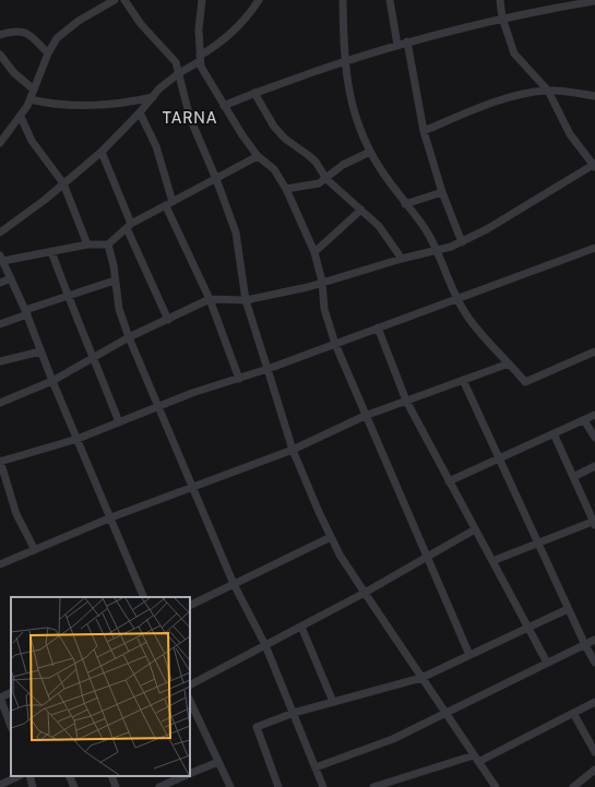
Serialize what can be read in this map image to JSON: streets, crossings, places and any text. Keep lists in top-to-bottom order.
{
  "districts": ["TARNA"]
}
